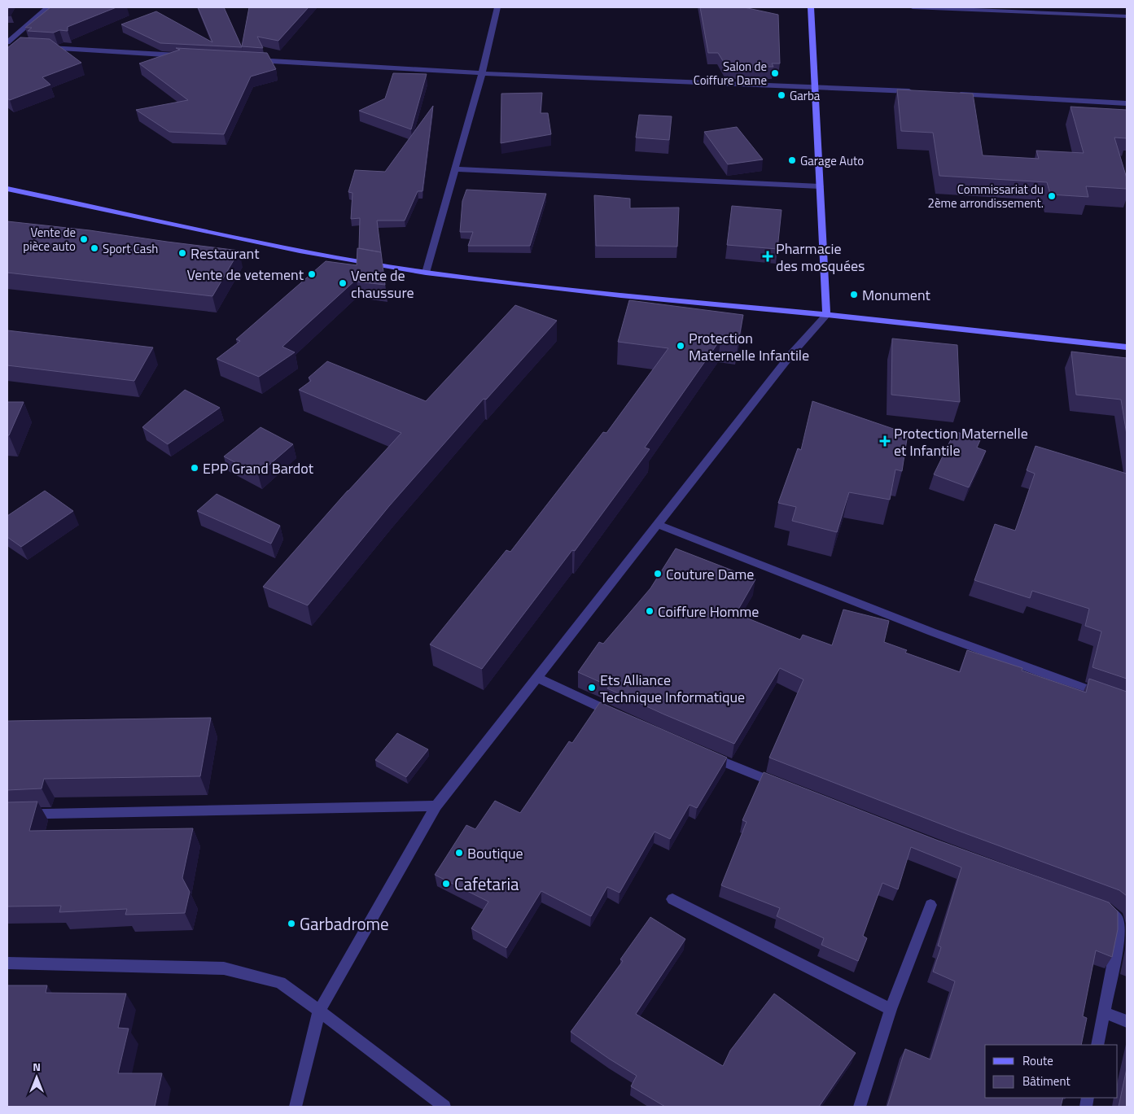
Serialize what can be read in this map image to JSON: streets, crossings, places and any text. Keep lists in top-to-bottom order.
{
  "places": {
    "other": [
      "Salon de Coiffure Dame",
      "Garba",
      "Garage Auto",
      "Commissariat du 2ème arrondissement.",
      "Vente de pièce auto",
      "Sport Cash",
      "Restaurant",
      "Vente de vetement",
      "Vente de chaussure",
      "Monument",
      "Protection Maternelle Infantile",
      "EPP Grand Bardot",
      "Couture Dame",
      "Coiffure Homme",
      "Ets Alliance Technique Informatique",
      "Boutique",
      "Cafetaria",
      "Garbadrome"
    ],
    "health": ["Pharmacie des mosquées", "Protection Maternelle et Infantile"]
  },
  "legend": ["Route", "Bâtiment"],
  "north": "top"
}
